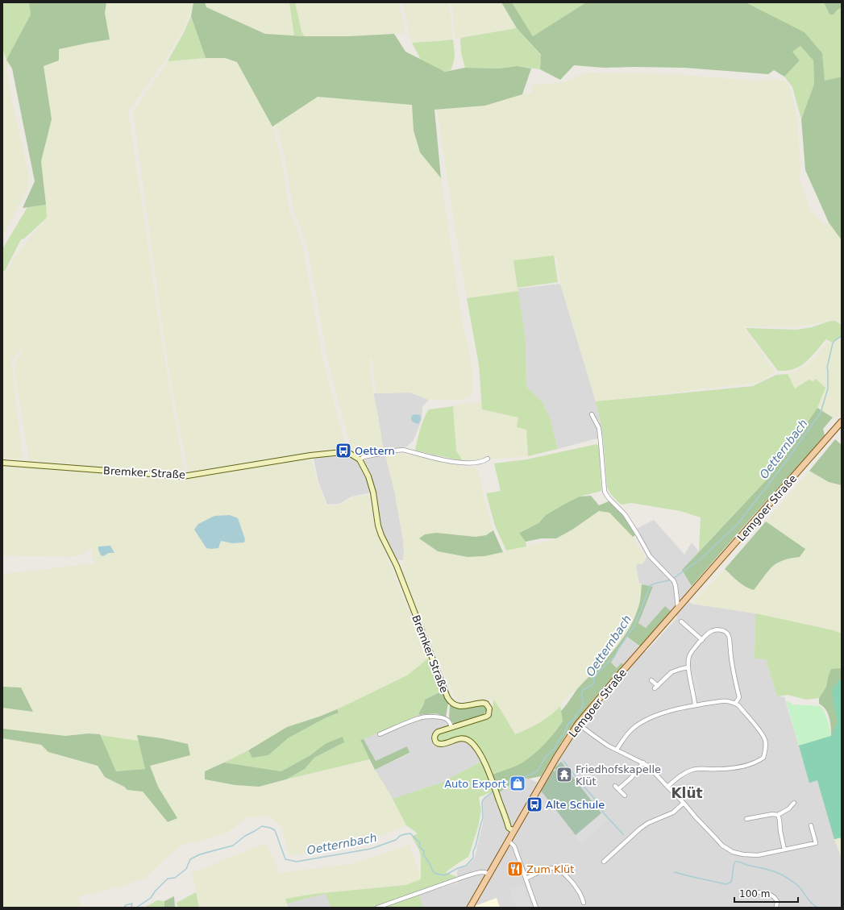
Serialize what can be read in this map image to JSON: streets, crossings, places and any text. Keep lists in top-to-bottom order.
{
  "streets": {
    "main road": ["Lemgoer Straße"],
    "street": ["Bremker Straße"]
  },
  "crossings": [
    ["Bremker Straße", "Lemgoer Straße"]
  ],
  "districts": ["Klüt"],
  "water": ["Oetternbach"],
  "places": {
    "bus stop": ["Oettern", "Alte Schule"],
    "temple": ["Friedhofskapelle Klüt"],
    "shop": ["Auto Export"],
    "restaurant": ["Zum Klüt"]
  },
  "scale_bar": "100 m"
}
